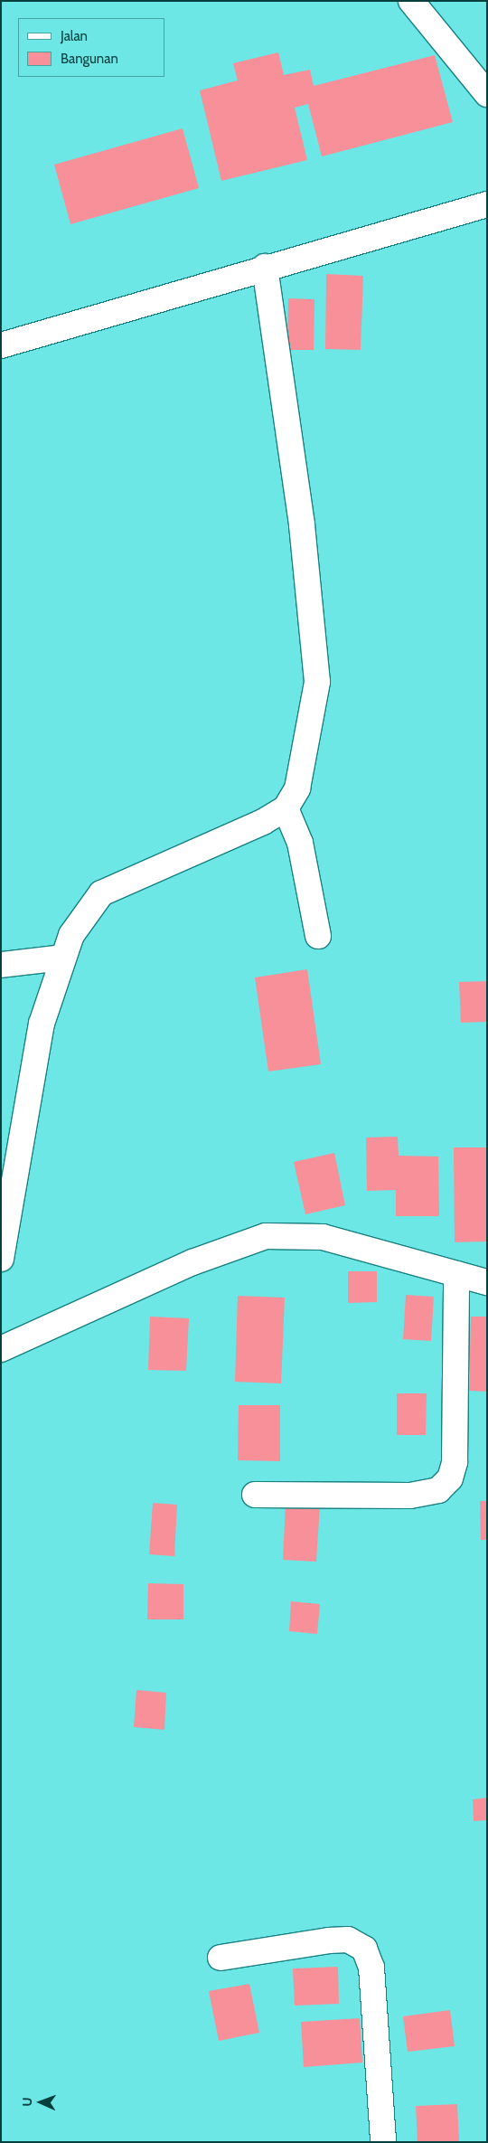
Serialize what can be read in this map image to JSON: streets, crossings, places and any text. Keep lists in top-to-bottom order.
{
  "legend": ["Jalan", "Bangunan"],
  "north": "left"
}
